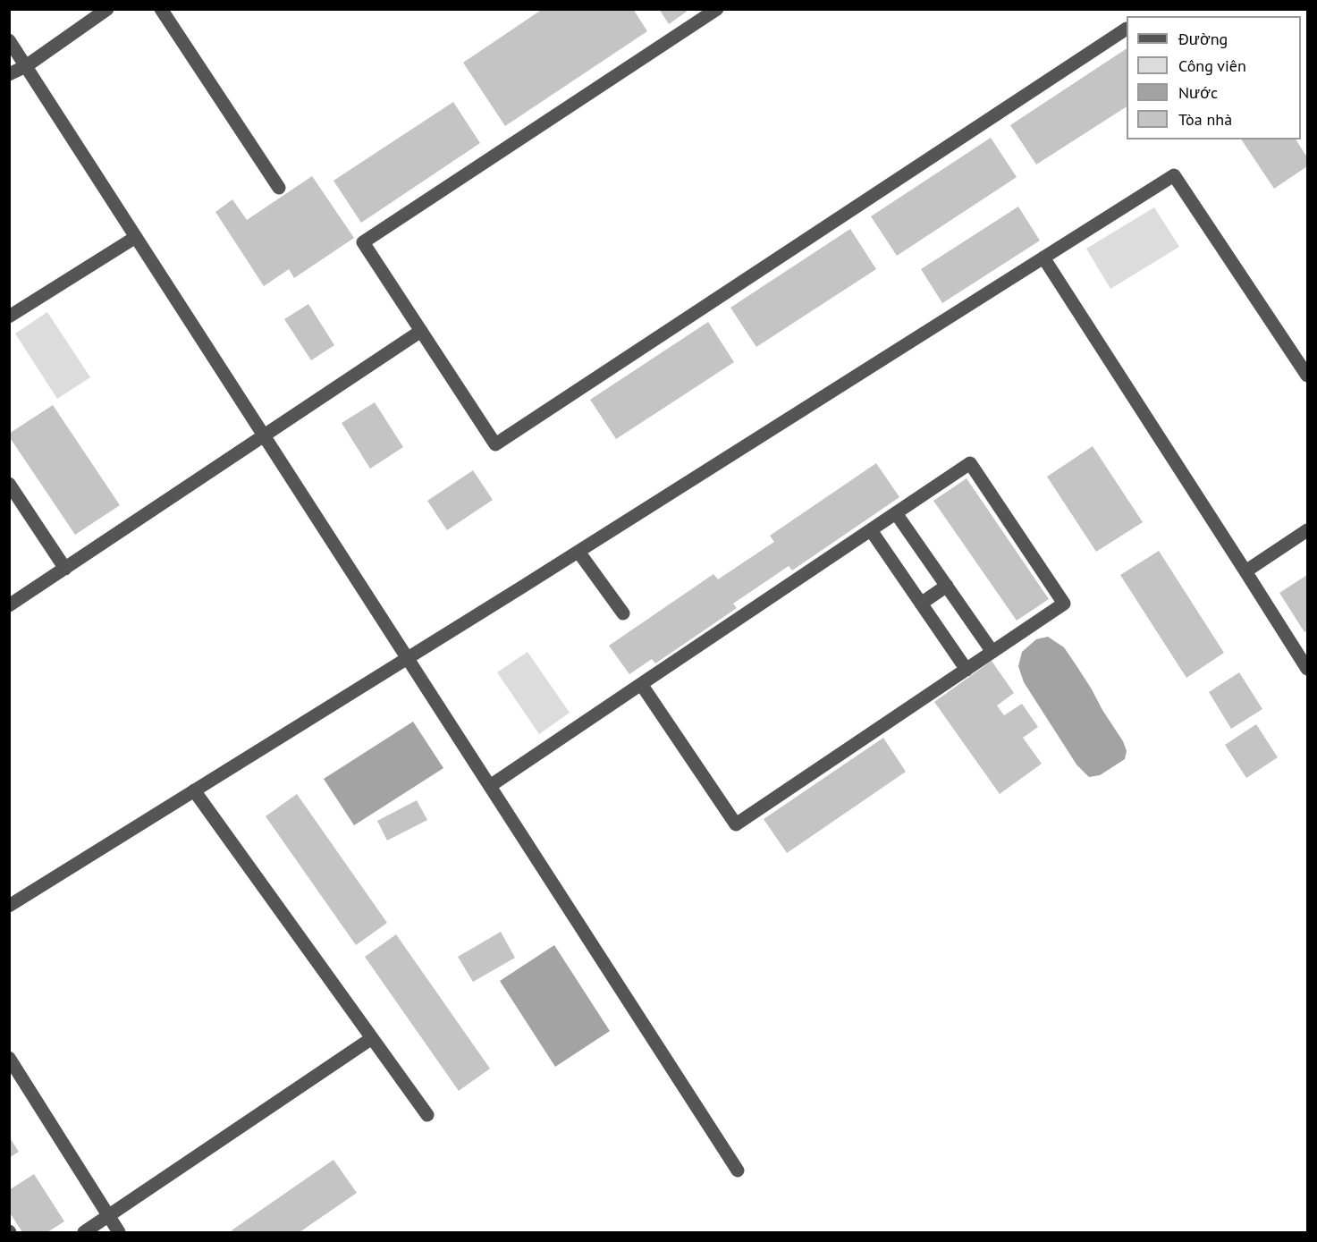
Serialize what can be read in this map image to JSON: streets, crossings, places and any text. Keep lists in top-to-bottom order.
{
  "legend": [
    "Đường",
    "Công viên",
    "Nước",
    "Tòa nhà"
  ]
}
